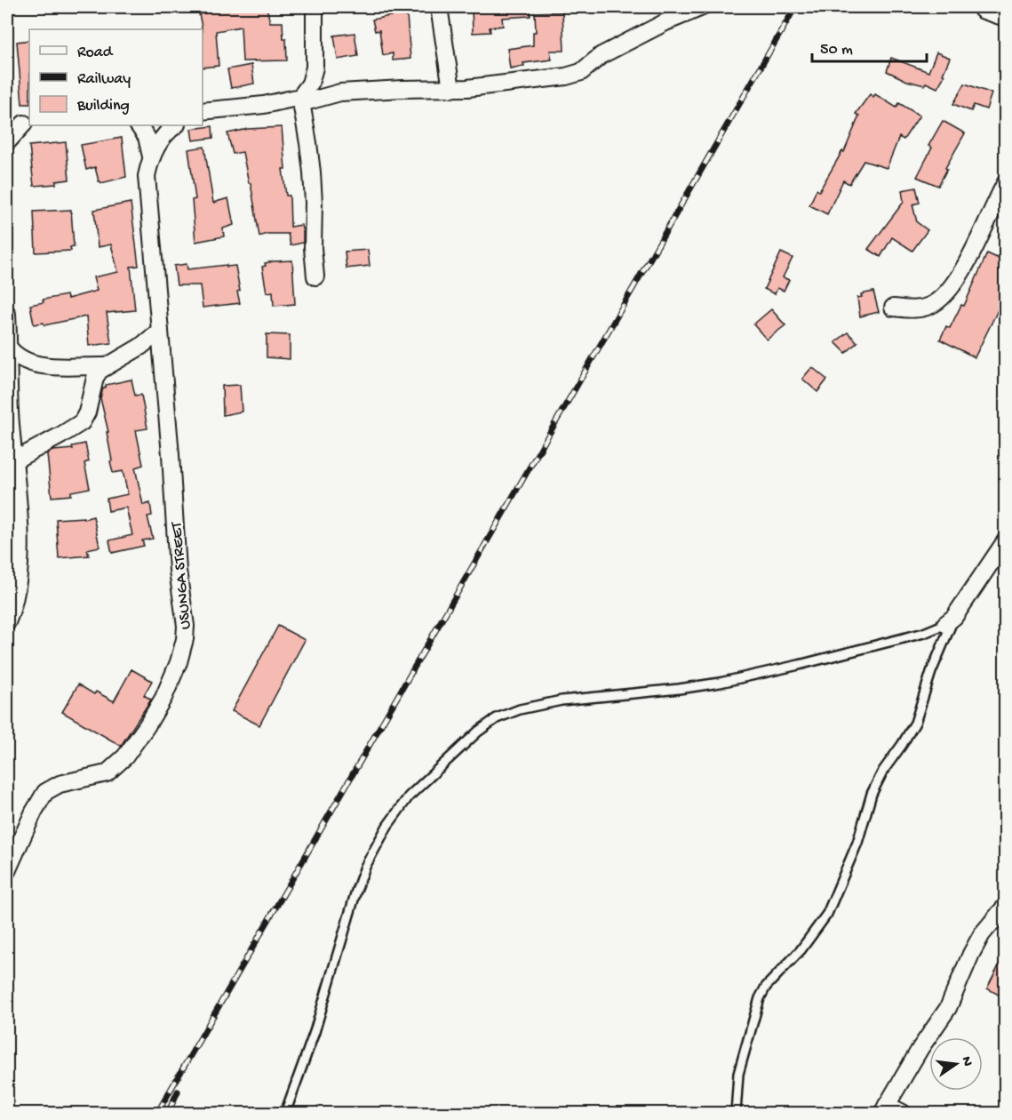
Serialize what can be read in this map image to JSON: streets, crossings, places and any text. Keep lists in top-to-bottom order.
{
  "streets": {
    "street": ["USUNGA STREET"]
  },
  "legend": ["Road", "Railway", "Building"],
  "scale_bar": "50 m",
  "north": "right"
}
